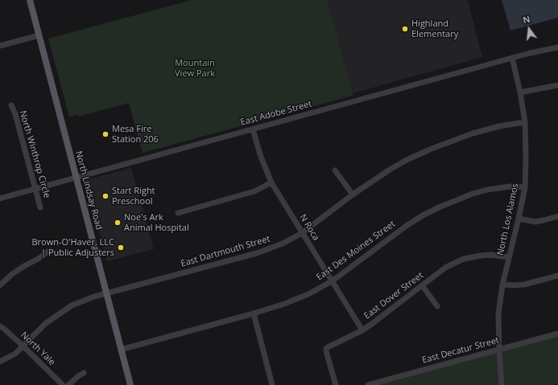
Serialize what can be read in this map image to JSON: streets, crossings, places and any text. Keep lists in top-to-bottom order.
{
  "streets": {
    "main road": ["North Lindsay Road"],
    "street": [
      "East Adobe Street",
      "North Winthrop Circle",
      "North Los Alamos",
      "N Roca",
      "East Des Moines Street",
      "East Dartmouth Street",
      "East Dover Street",
      "North Yale",
      "East Decatur Street"
    ]
  },
  "crossings": [
    ["East Adobe Street", "North Winthrop Circle"],
    ["East Adobe Street", "North Lindsay Road"],
    ["East Adobe Street", "North Los Alamos"],
    ["East Adobe Street", "N Roca"],
    ["North Lindsay Road", "East Des Moines Street"],
    ["North Lindsay Road", "East Dartmouth Street"],
    ["North Los Alamos", "East Des Moines Street"],
    ["North Los Alamos", "East Dartmouth Street"],
    ["North Los Alamos", "East Dover Street"],
    ["North Los Alamos", "East Decatur Street"],
    ["N Roca", "East Des Moines Street"],
    ["N Roca", "East Dartmouth Street"],
    ["N Roca", "East Dover Street"],
    ["East Dartmouth Street", "North Yale"]
  ],
  "parks": ["Mountain View Park"],
  "places": [
    "Highland Elementary",
    "Mesa Fire Station 206",
    "Start Right Preschool",
    "Noe's Ark Animal Hospital",
    "Brown-O'Haver, LLC | Public Adjusters"
  ],
  "north": "top"
}
